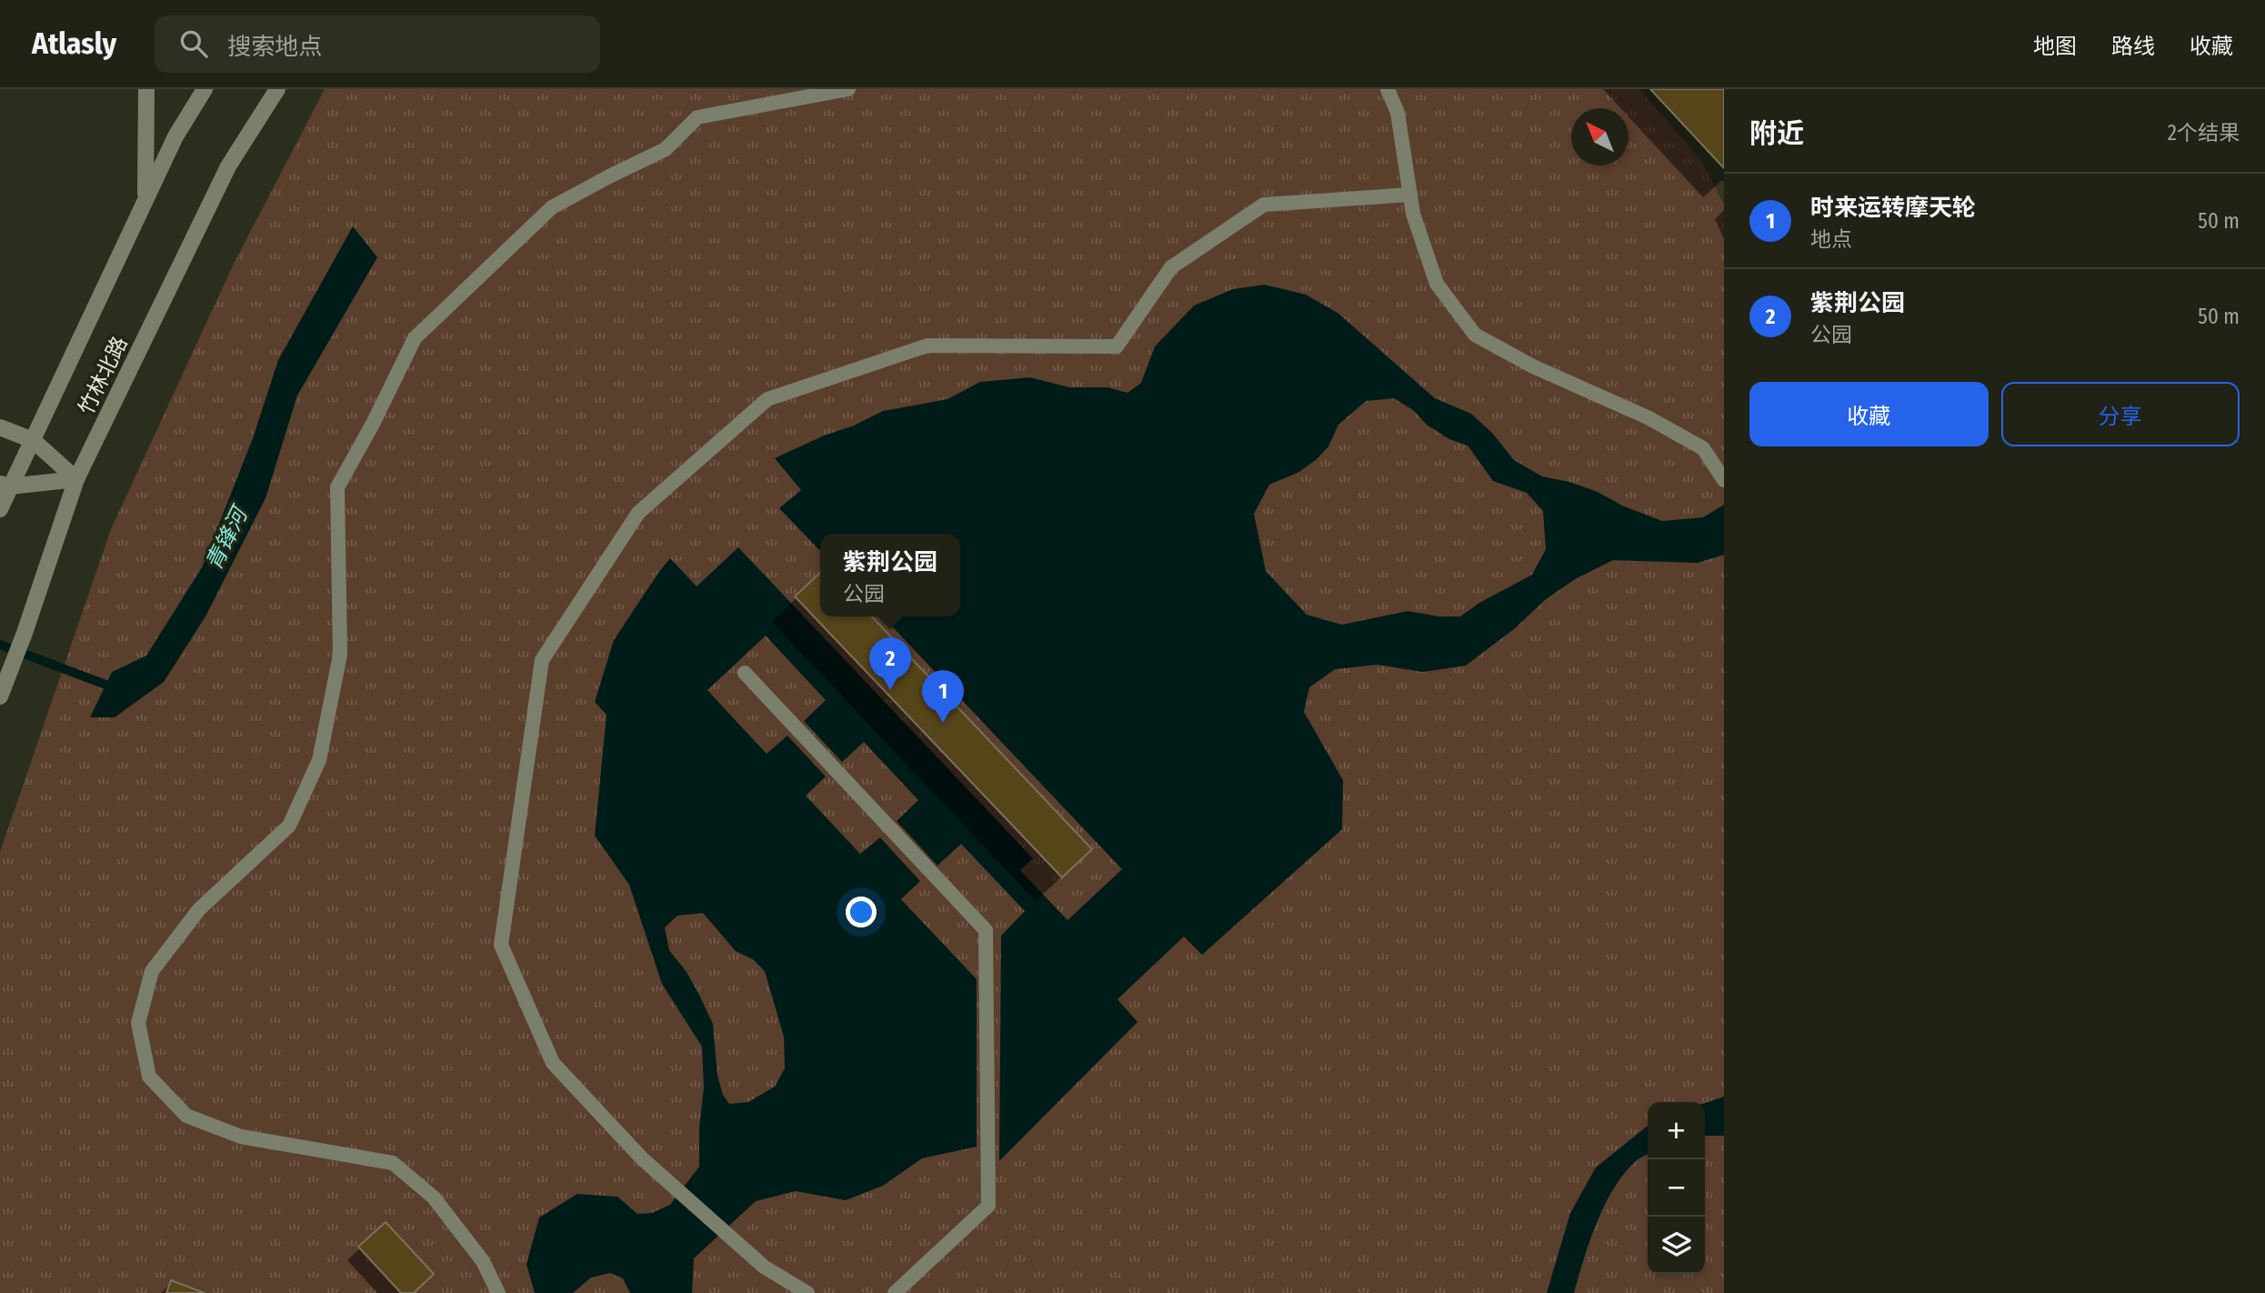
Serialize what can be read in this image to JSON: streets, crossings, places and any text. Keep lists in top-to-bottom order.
{
  "streets": {
    "main road": ["竹林北路"]
  },
  "water": ["青锋河"],
  "north": "top left",
  "page": {
    "header": "Atlasly",
    "search": "搜索地点",
    "nav": ["地图", "路线", "收藏"],
    "heading": ["附近", "2个结果"],
    "list": [
      {
        "mark": "1",
        "name": "时来运转摩天轮",
        "note": "地点",
        "value": "50 m"
      },
      {
        "mark": "2",
        "name": "紫荆公园",
        "note": "公园",
        "value": "50 m"
      }
    ],
    "buttons": ["收藏", "分享"],
    "popup": ["紫荆公园", "公园"],
    "pins": ["2", "1"],
    "map_buttons": ["+", "−"]
  }
}
